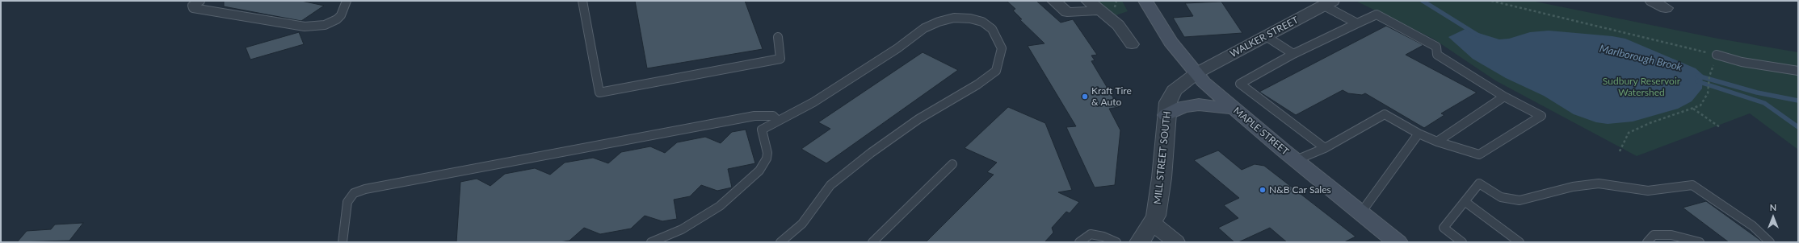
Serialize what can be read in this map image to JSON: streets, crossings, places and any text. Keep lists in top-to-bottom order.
{
  "streets": {
    "main road": ["MAPLE STREET"],
    "street": ["WALKER STREET", "MILL STREET SOUTH"]
  },
  "crossings": [
    ["WALKER STREET", "MAPLE STREET"],
    ["WALKER STREET", "MILL STREET SOUTH"],
    ["MAPLE STREET", "MILL STREET SOUTH"]
  ],
  "water": ["Marlborough Brook"],
  "parks": ["Sudbury Reservoir Watershed"],
  "places": ["Kraft Tire & Auto", "N&B Car Sales"],
  "north": "top"
}
